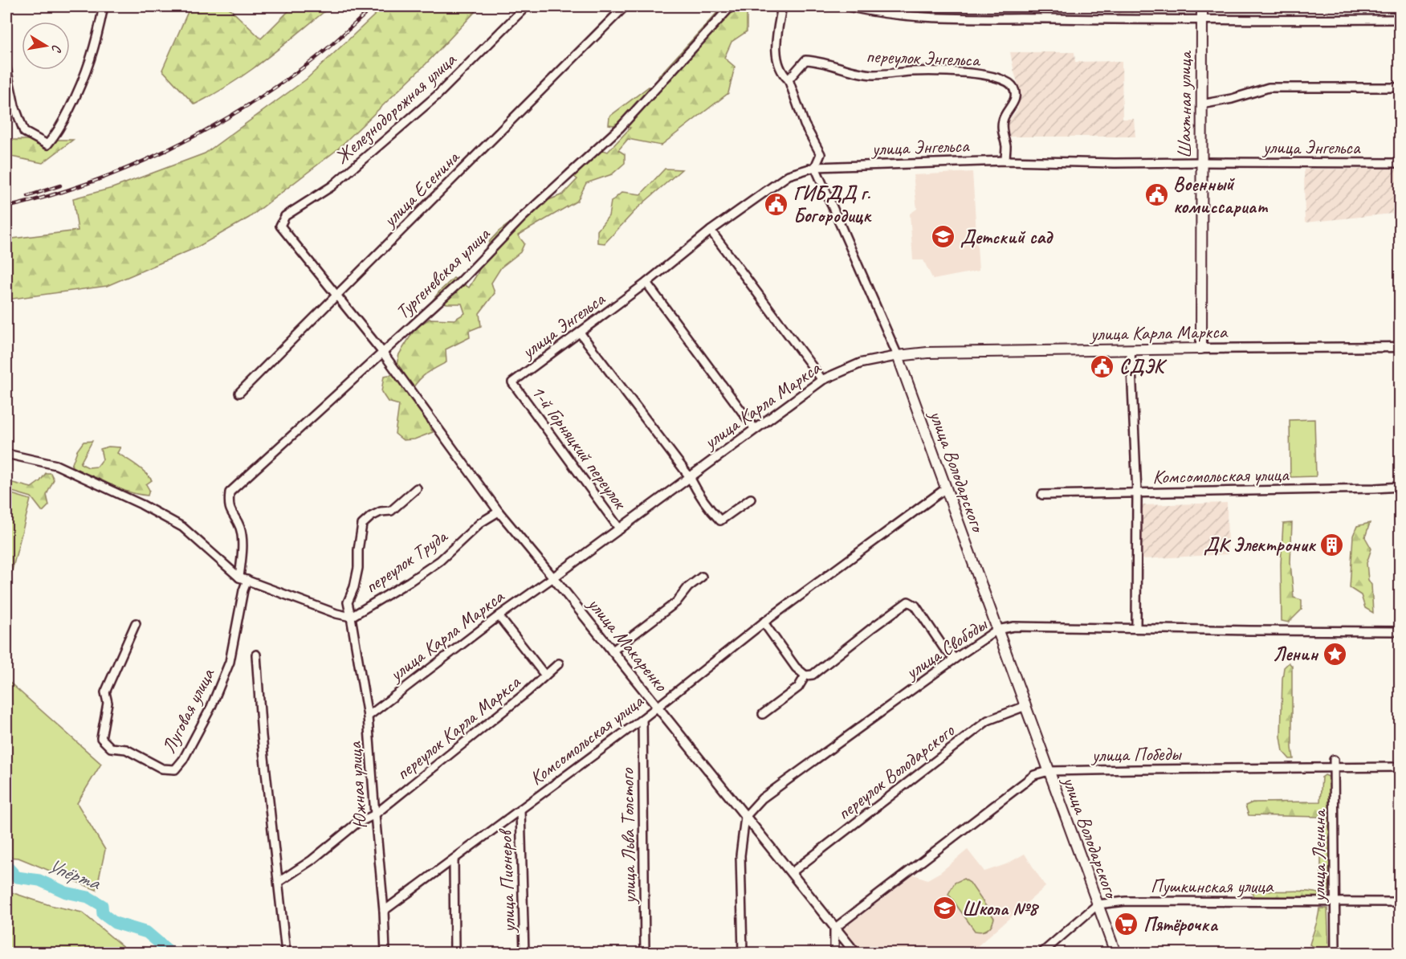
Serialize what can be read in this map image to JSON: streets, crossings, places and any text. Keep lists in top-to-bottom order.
{
  "streets": {
    "main road": ["Шахтная улица", "улица Карла Маркса", "улица Володарского"],
    "street": [
      "переулок Энгельса",
      "Железнодорожная улица",
      "улица Энгельса",
      "улица Есенина",
      "Тургеневская улица",
      "1-й Горняцкий переулок",
      "Комсомольская улица",
      "переулок Труда",
      "улица Макаренко",
      "улица Свободы",
      "Луговая улица",
      "переулок Карла Маркса",
      "улица Победы",
      "переулок Володарского",
      "Южная улица",
      "улица Льва Толстого",
      "улица Ленина",
      "улица Пионеров",
      "Пушкинская улица"
    ]
  },
  "crossings": [
    ["переулок Энгельса", "улица Энгельса"],
    ["переулок Энгельса", "улица Володарского"],
    ["Шахтная улица", "улица Энгельса"],
    ["Шахтная улица", "улица Карла Маркса"],
    ["Железнодорожная улица", "улица Макаренко"],
    ["улица Энгельса", "1-й Горняцкий переулок"],
    ["улица Энгельса", "улица Володарского"],
    ["улица Есенина", "улица Макаренко"],
    ["Тургеневская улица", "улица Макаренко"],
    ["Тургеневская улица", "Луговая улица"],
    ["улица Карла Маркса", "1-й Горняцкий переулок"],
    ["улица Карла Маркса", "улица Володарского"],
    ["улица Карла Маркса", "улица Макаренко"],
    ["улица Карла Маркса", "Южная улица"],
    ["улица Володарского", "Комсомольская улица"],
    ["улица Володарского", "улица Свободы"],
    ["улица Володарского", "улица Победы"],
    ["улица Володарского", "переулок Володарского"],
    ["улица Володарского", "Пушкинская улица"],
    ["Комсомольская улица", "улица Макаренко"],
    ["Комсомольская улица", "Южная улица"],
    ["Комсомольская улица", "улица Льва Толстого"],
    ["Комсомольская улица", "улица Пионеров"],
    ["переулок Труда", "улица Макаренко"],
    ["переулок Труда", "Южная улица"],
    ["улица Макаренко", "улица Свободы"],
    ["улица Макаренко", "улица Победы"],
    ["улица Макаренко", "переулок Володарского"],
    ["переулок Карла Маркса", "Южная улица"],
    ["улица Победы", "улица Ленина"],
    ["улица Ленина", "Пушкинская улица"]
  ],
  "water": ["Упёрта"],
  "places": {
    "public building": ["Военный комиссариат", "ГИБДД г. Богородицк", "СДЭК"],
    "school or university": ["Детский сад", "Школа №8"],
    "building": ["ДК Электроник"],
    "place": ["Ленин"],
    "supermarket": ["Пятёрочка"]
  },
  "north": "right"
}
